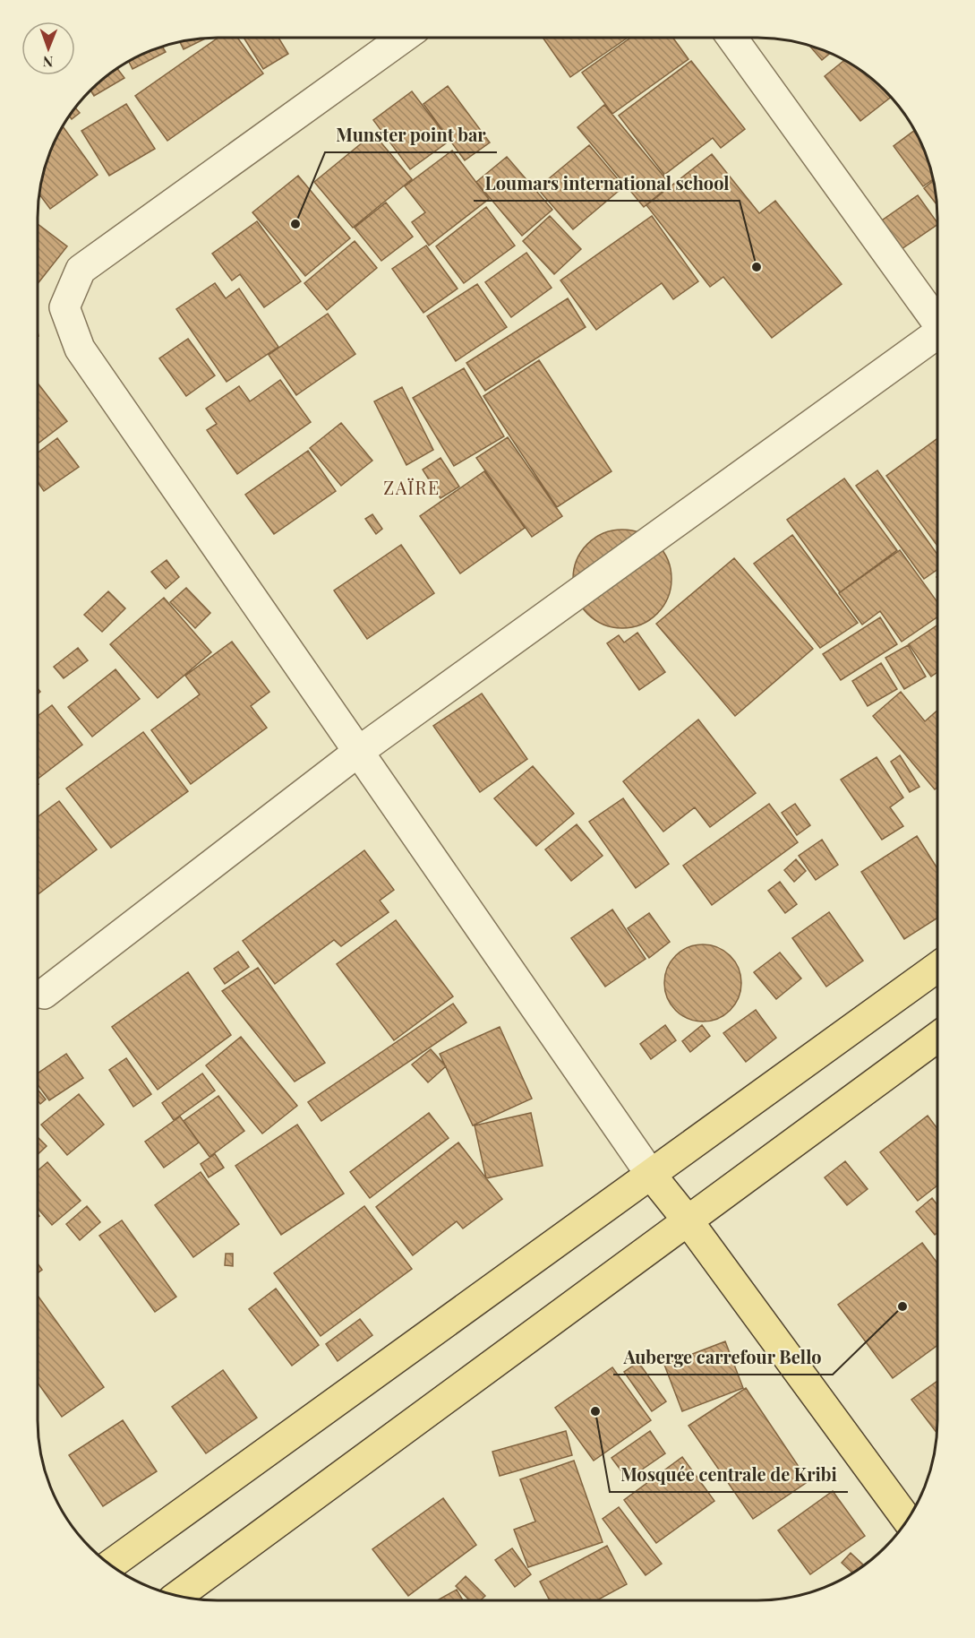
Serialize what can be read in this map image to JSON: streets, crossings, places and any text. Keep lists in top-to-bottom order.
{
  "districts": ["ZAÏRE"],
  "places": [
    "Munster point bar",
    "Loumars international school",
    "Auberge carrefour Bello",
    "Mosquée centrale de Kribi"
  ],
  "north": "bottom"
}
